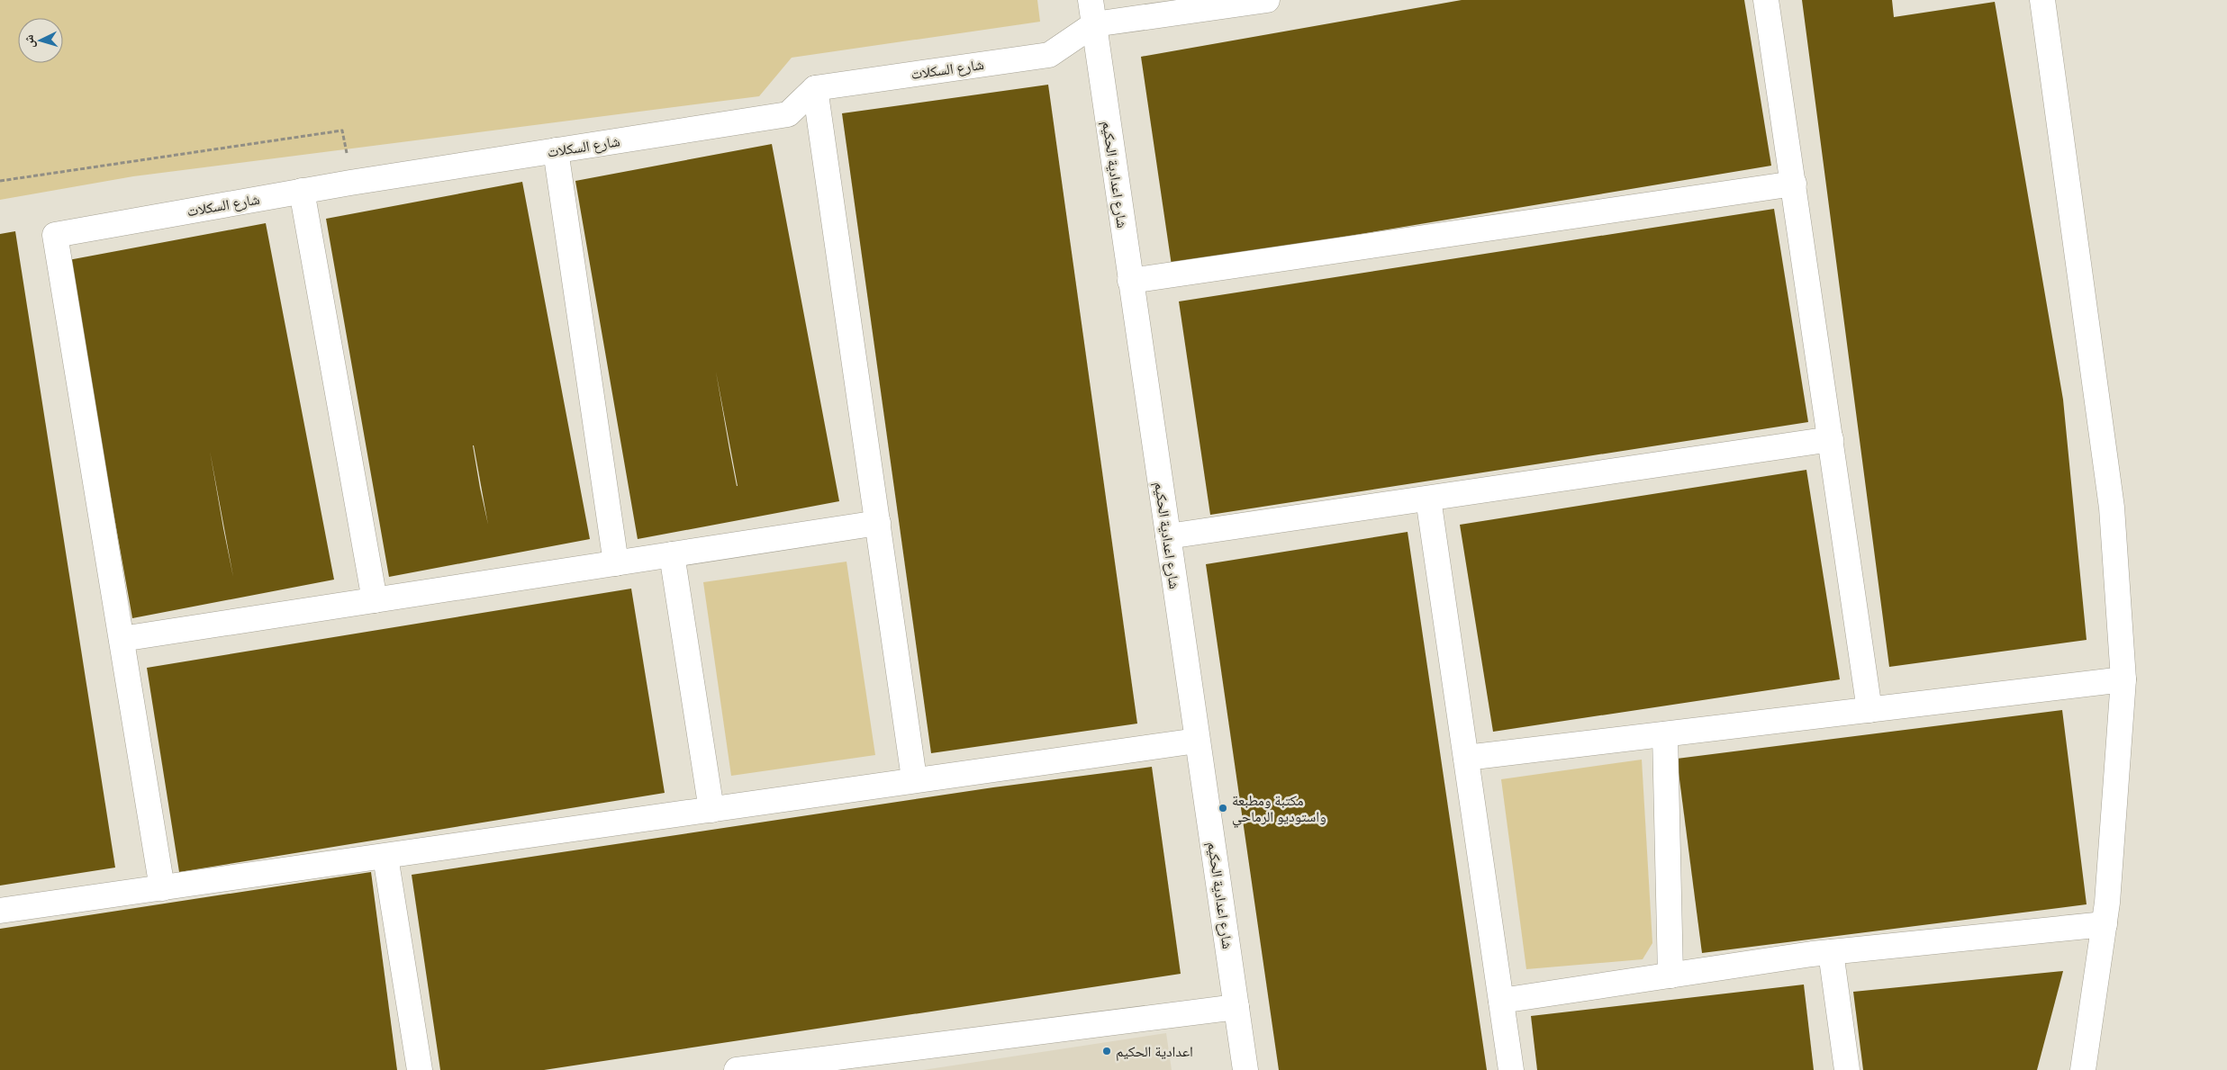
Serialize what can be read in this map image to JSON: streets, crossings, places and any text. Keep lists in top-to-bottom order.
{
  "streets": {
    "street": ["شارع السكلات", "شارع اعدادية الحكيم"]
  },
  "crossings": [
    ["شارع السكلات", "شارع اعدادية الحكيم"]
  ],
  "places": ["مكتبة ومطبعة واستوديو الرماحي", "اعدادية الحكيم"],
  "north": "left"
}
